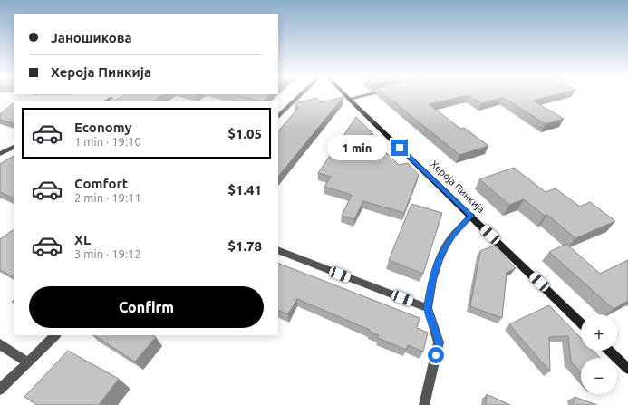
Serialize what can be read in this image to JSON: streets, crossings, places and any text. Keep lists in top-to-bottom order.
{
  "streets": {
    "street": ["Хероја Пинкија"]
  },
  "page": {
    "banner": ["Јаношикова", "Хероја Пинкија"],
    "list": [
      {
        "name": "Economy",
        "note": "1 min · 19:10",
        "value": "$1.05"
      },
      {
        "name": "Comfort",
        "note": "2 min · 19:11",
        "value": "$1.41"
      },
      {
        "name": "XL",
        "note": "3 min · 19:12",
        "value": "$1.78"
      }
    ],
    "bubble": "1 min",
    "buttons": "Confirm",
    "map_buttons": ["+", "−"]
  }
}
